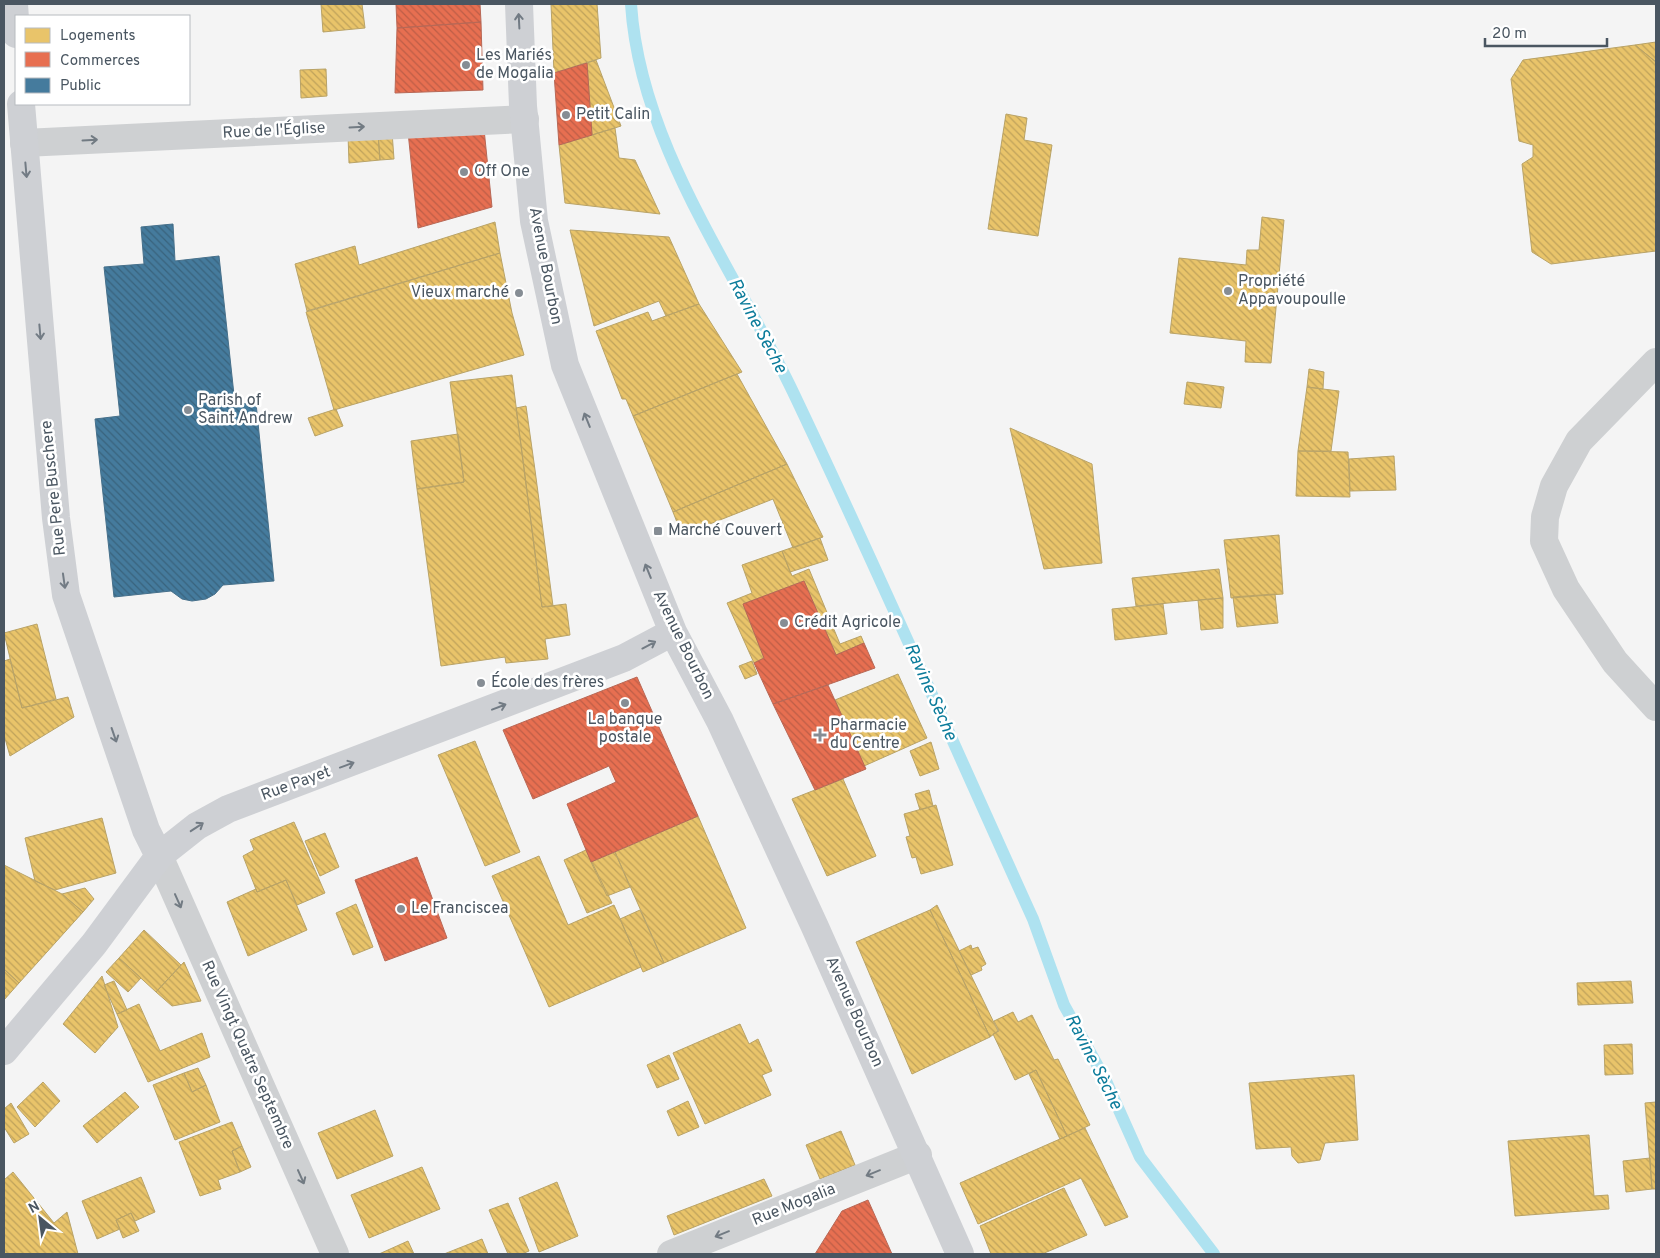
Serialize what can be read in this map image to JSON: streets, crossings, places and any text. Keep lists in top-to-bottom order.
{
  "streets": {
    "main road": ["Avenue Bourbon", "Rue Pere Buschere", "Rue Payet"],
    "street": ["Rue de l'Église", "Rue Vingt Quatre Septembre", "Rue Mogalia"]
  },
  "crossings": [
    ["Rue de l'Église", "Avenue Bourbon"],
    ["Rue de l'Église", "Rue Pere Buschere"],
    ["Avenue Bourbon", "Rue Payet"],
    ["Avenue Bourbon", "Rue Mogalia"],
    ["Rue Pere Buschere", "Rue Payet"],
    ["Rue Pere Buschere", "Rue Vingt Quatre Septembre"],
    ["Rue Payet", "Rue Vingt Quatre Septembre"]
  ],
  "one_way": [
    "Rue de l'Église",
    "Avenue Bourbon",
    "Rue Pere Buschere",
    "Rue Payet",
    "Rue Vingt Quatre Septembre",
    "Rue Mogalia"
  ],
  "water": ["Ravine Sèche"],
  "places": {
    "other": [
      "Les Mariés de Mogalia",
      "Petit Calin",
      "Off One",
      "Propriété Appavoupoulle",
      "Vieux marché",
      "Parish of Saint Andrew",
      "Crédit Agricole",
      "École des frères",
      "La banque postale",
      "Le Franciscea"
    ],
    "transit": ["Marché Couvert"],
    "health": ["Pharmacie du Centre"]
  },
  "legend": ["Logements", "Commerces", "Public"],
  "scale_bar": "20 m",
  "north": "top left"
}
